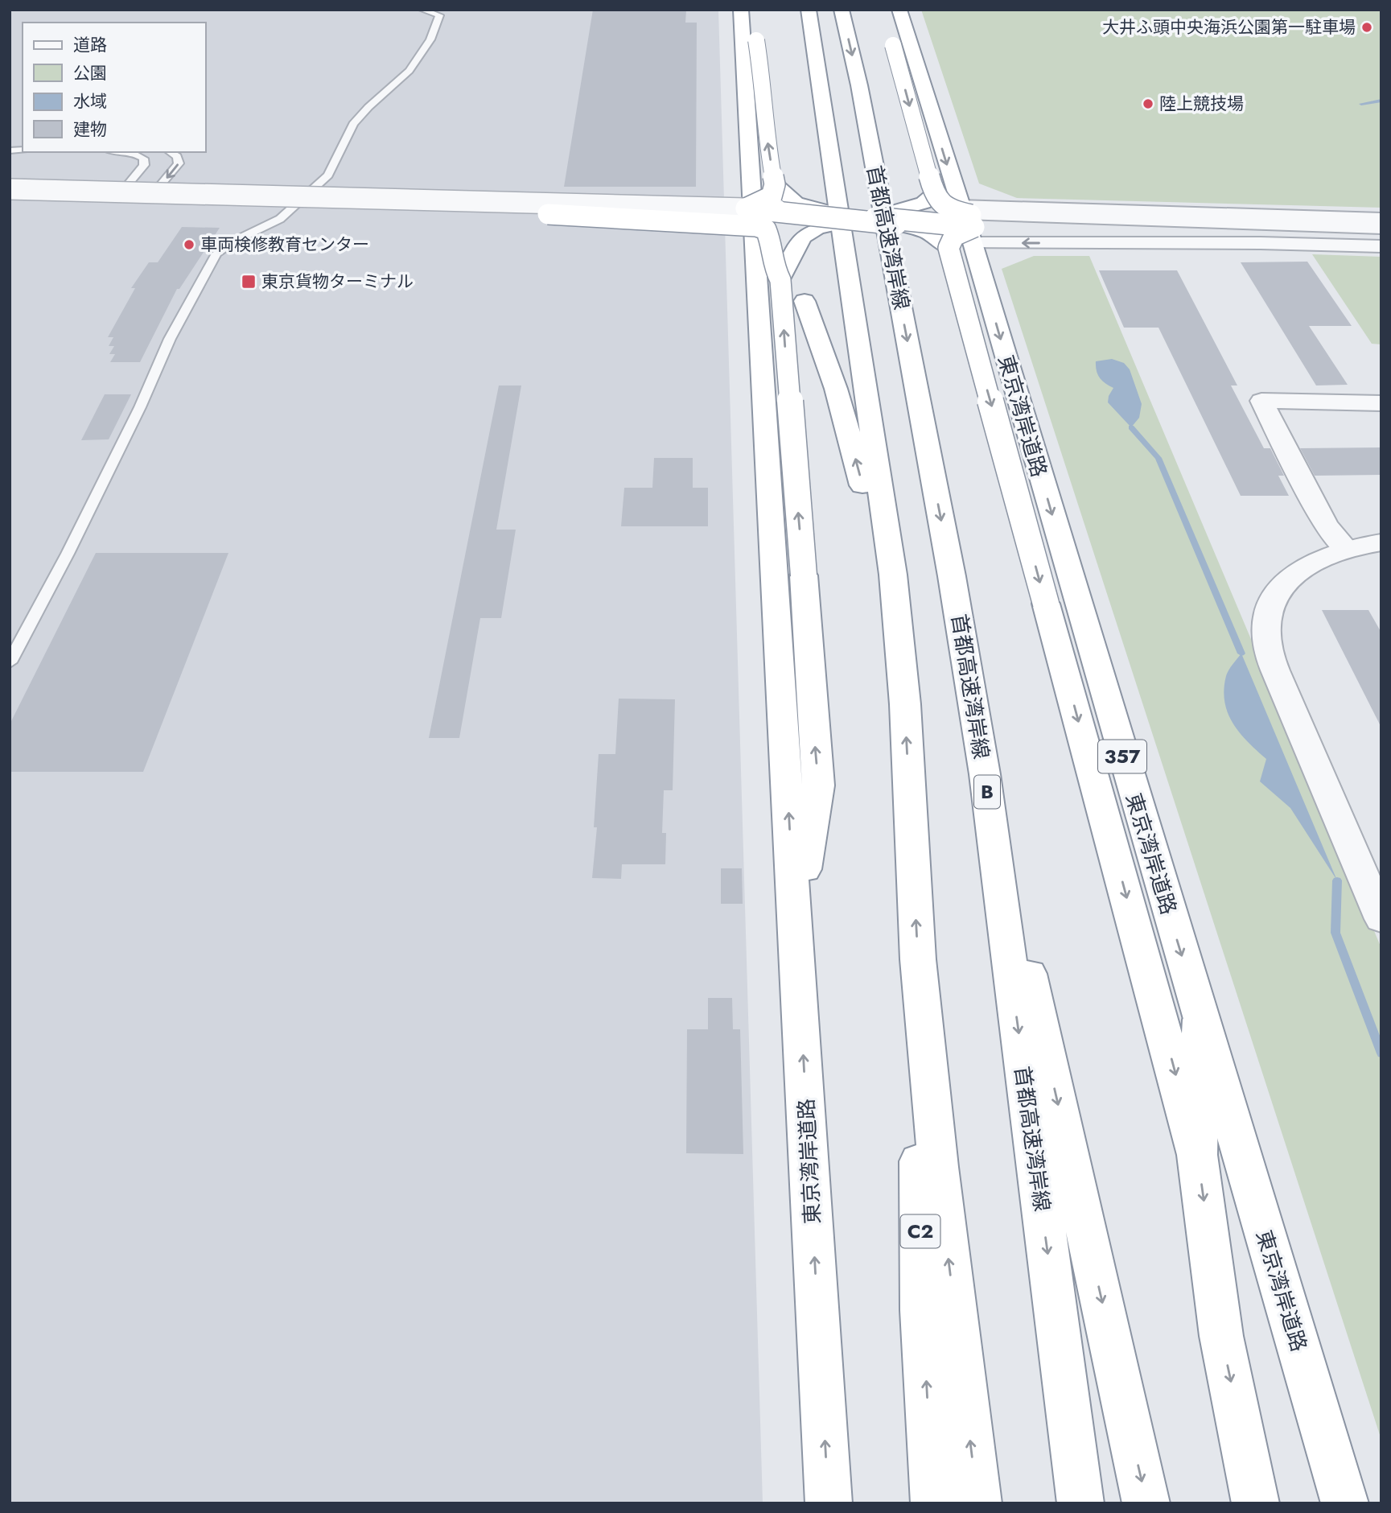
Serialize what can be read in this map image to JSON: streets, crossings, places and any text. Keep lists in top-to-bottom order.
{
  "streets": {
    "highway": [
      "首都高速湾岸線",
      "東京湾岸道路",
      "357",
      "B",
      "C2"
    ]
  },
  "crossings": [
    ["首都高速湾岸線", "C2"]
  ],
  "places": {
    "other": ["大井ふ頭中央海浜公園第一駐車場", "陸上競技場", "車両検修教育センター"],
    "transit": ["東京貨物ターミナル"]
  },
  "legend": [
    "道路",
    "公園",
    "水域",
    "建物"
  ]
}
